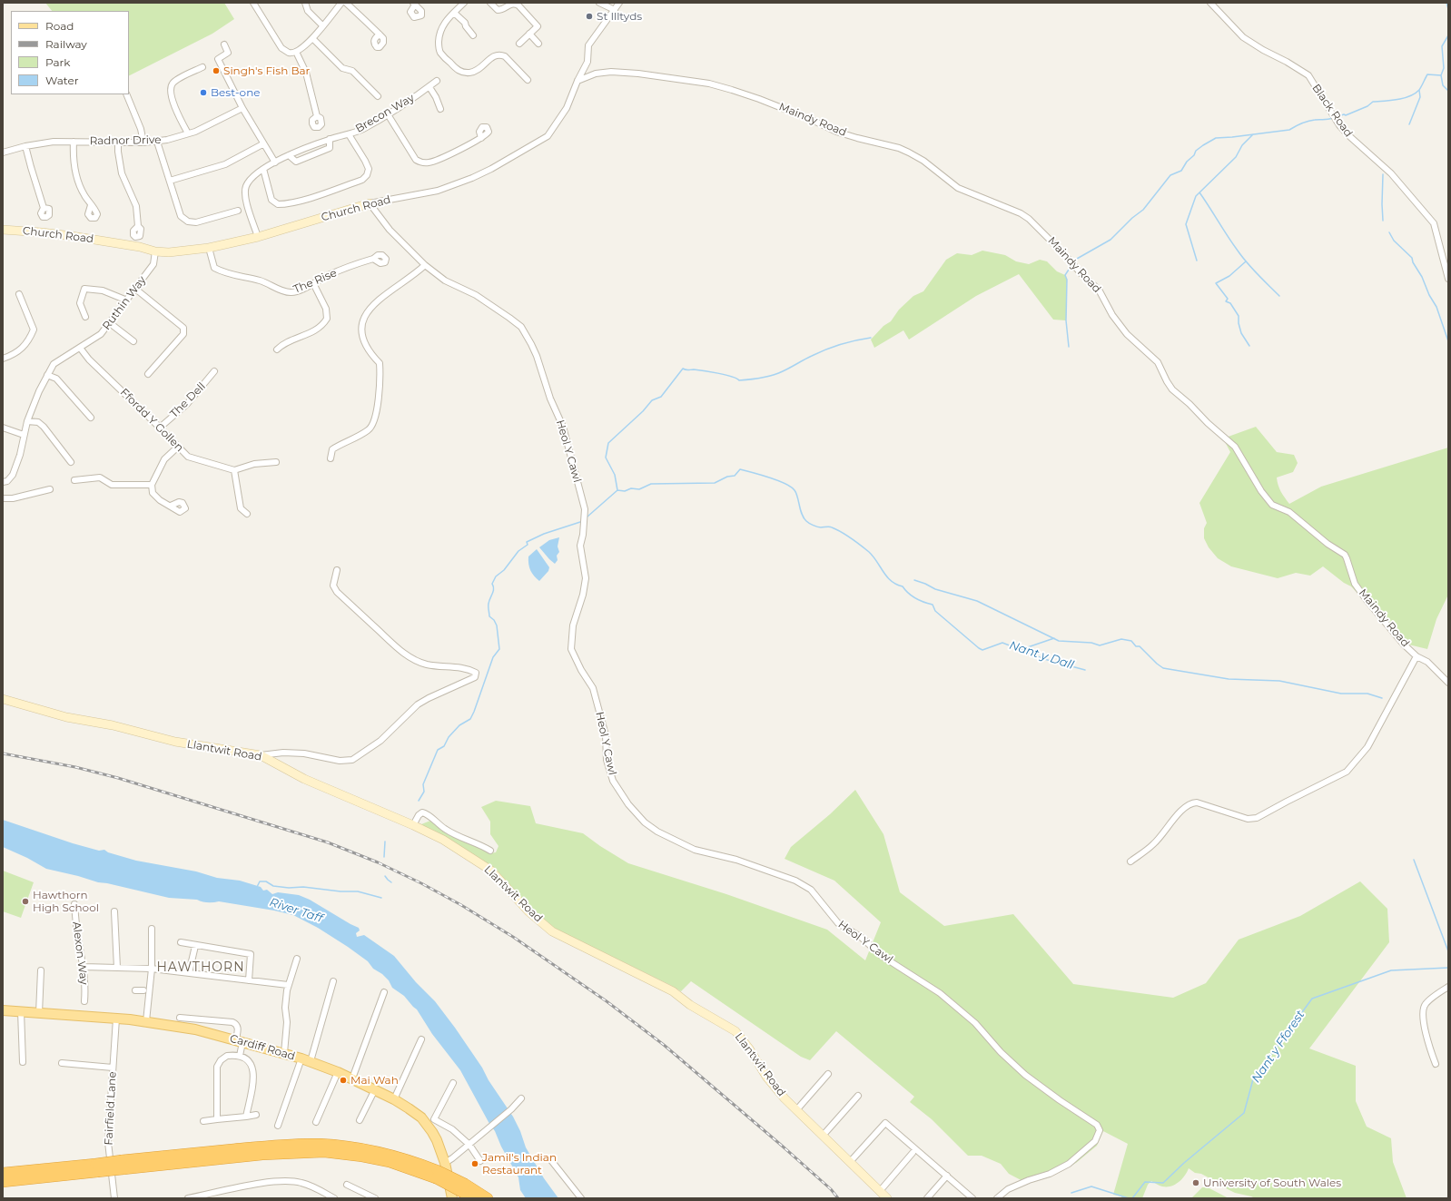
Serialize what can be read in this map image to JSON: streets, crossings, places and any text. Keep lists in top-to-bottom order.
{
  "streets": {
    "main road": ["Church Road", "Llantwit Road", "Cardiff Road"],
    "street": [
      "Black Road",
      "Brecon Way",
      "Maindy Road",
      "Radnor Drive",
      "The Rise",
      "Ruthin Way",
      "The Dell",
      "Ffordd Y Gollen",
      "Heol Y Cawl",
      "Alexon Way",
      "Fairfield Lane"
    ]
  },
  "crossings": [
    ["Brecon Way", "Church Road"],
    ["Maindy Road", "Church Road"],
    ["Church Road", "The Rise"],
    ["Church Road", "Ruthin Way"],
    ["Church Road", "Heol Y Cawl"],
    ["Ruthin Way", "Ffordd Y Gollen"],
    ["The Dell", "Ffordd Y Gollen"],
    ["Cardiff Road", "Fairfield Lane"]
  ],
  "districts": ["HAWTHORN"],
  "water": ["Nant y Dall", "River Taff", "Nant y Fforest"],
  "places": [
    "St Illtyds",
    "Singh's Fish Bar",
    "Best-one",
    "Hawthorn High School",
    "Mai Wah",
    "Jamil's Indian Restaurant",
    "University of South Wales"
  ],
  "legend": [
    "Road",
    "Railway",
    "Park",
    "Water"
  ]
}
